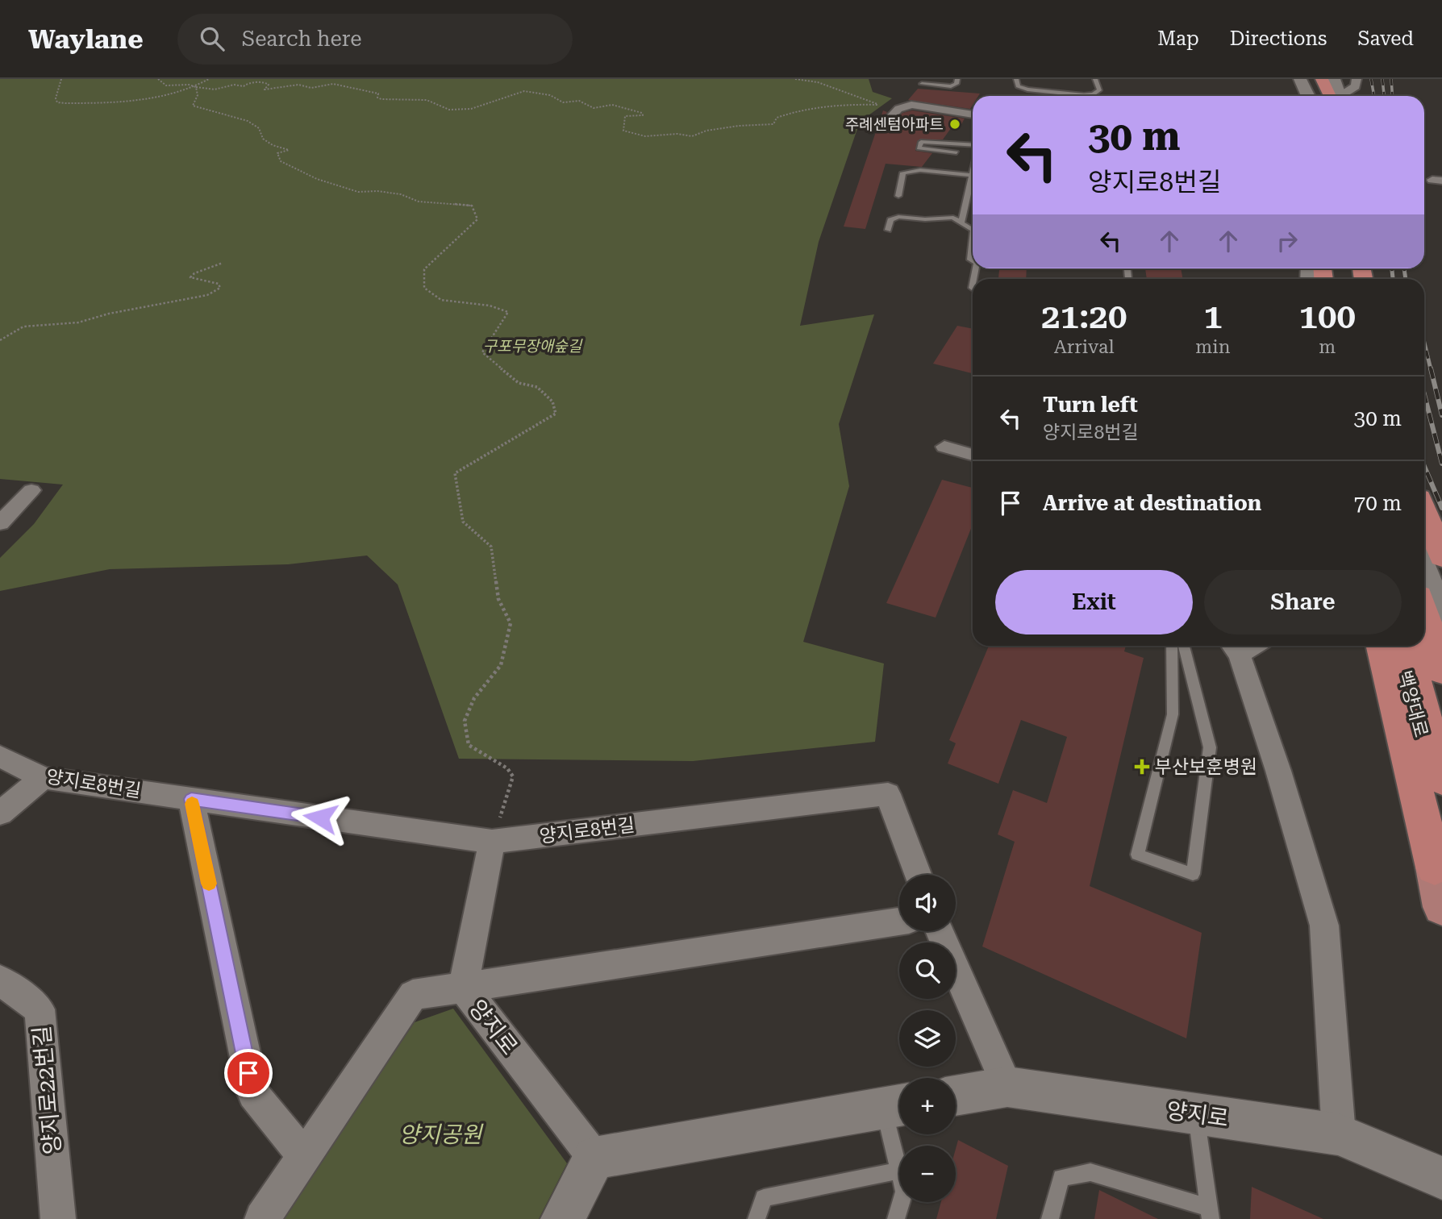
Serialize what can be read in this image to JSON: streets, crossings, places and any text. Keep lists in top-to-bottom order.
{
  "streets": {
    "main road": ["백양대로"],
    "street": ["양지로8번길", "양지로", "양지로22번길"]
  },
  "crossings": [
    ["양지로8번길", "양지로"]
  ],
  "parks": ["구포무장애숲길", "양지공원"],
  "places": {
    "other": ["주례센텀아파트"],
    "health": ["부산보훈병원"]
  },
  "page": {
    "header": "Waylane",
    "search": "Search here",
    "nav": ["Map", "Directions", "Saved"],
    "turn": ["30 m", "양지로8번길"],
    "eta": [
      "21:20",
      "Arrival",
      "1",
      "min",
      "100",
      "m"
    ],
    "list": [
      {
        "name": "Turn left",
        "note": "양지로8번길",
        "value": "30 m"
      },
      {
        "name": "Arrive at destination",
        "value": "70 m"
      }
    ],
    "buttons": ["Exit", "Share"],
    "map_buttons": ["+", "−"]
  }
}
